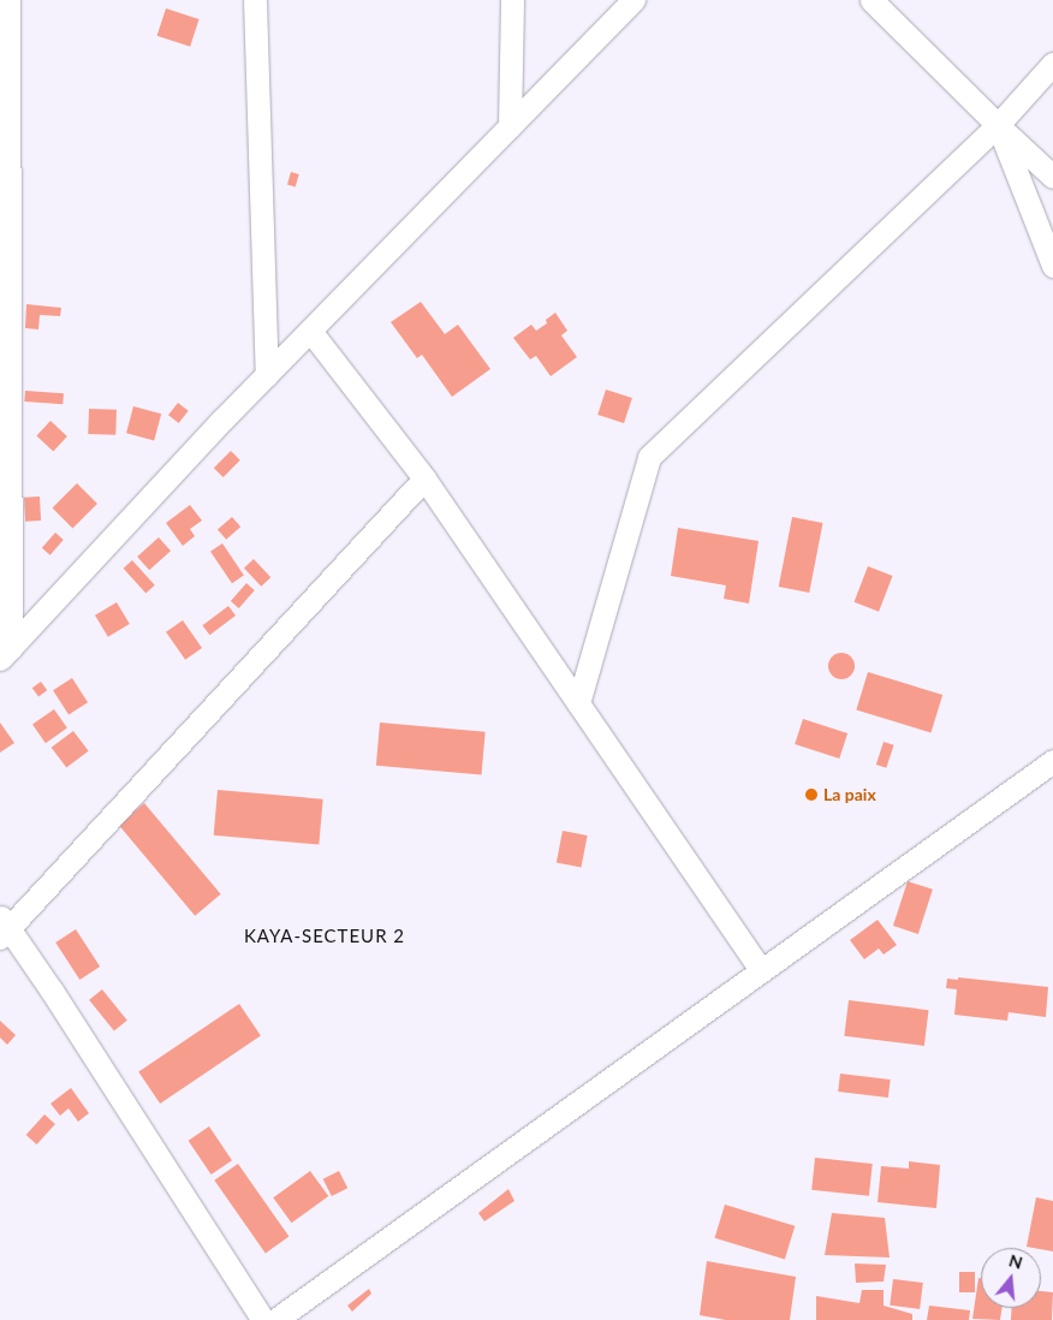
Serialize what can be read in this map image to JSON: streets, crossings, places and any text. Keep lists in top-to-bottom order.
{
  "districts": ["KAYA-SECTEUR 2"],
  "places": ["La paix"],
  "north": "top"
}
